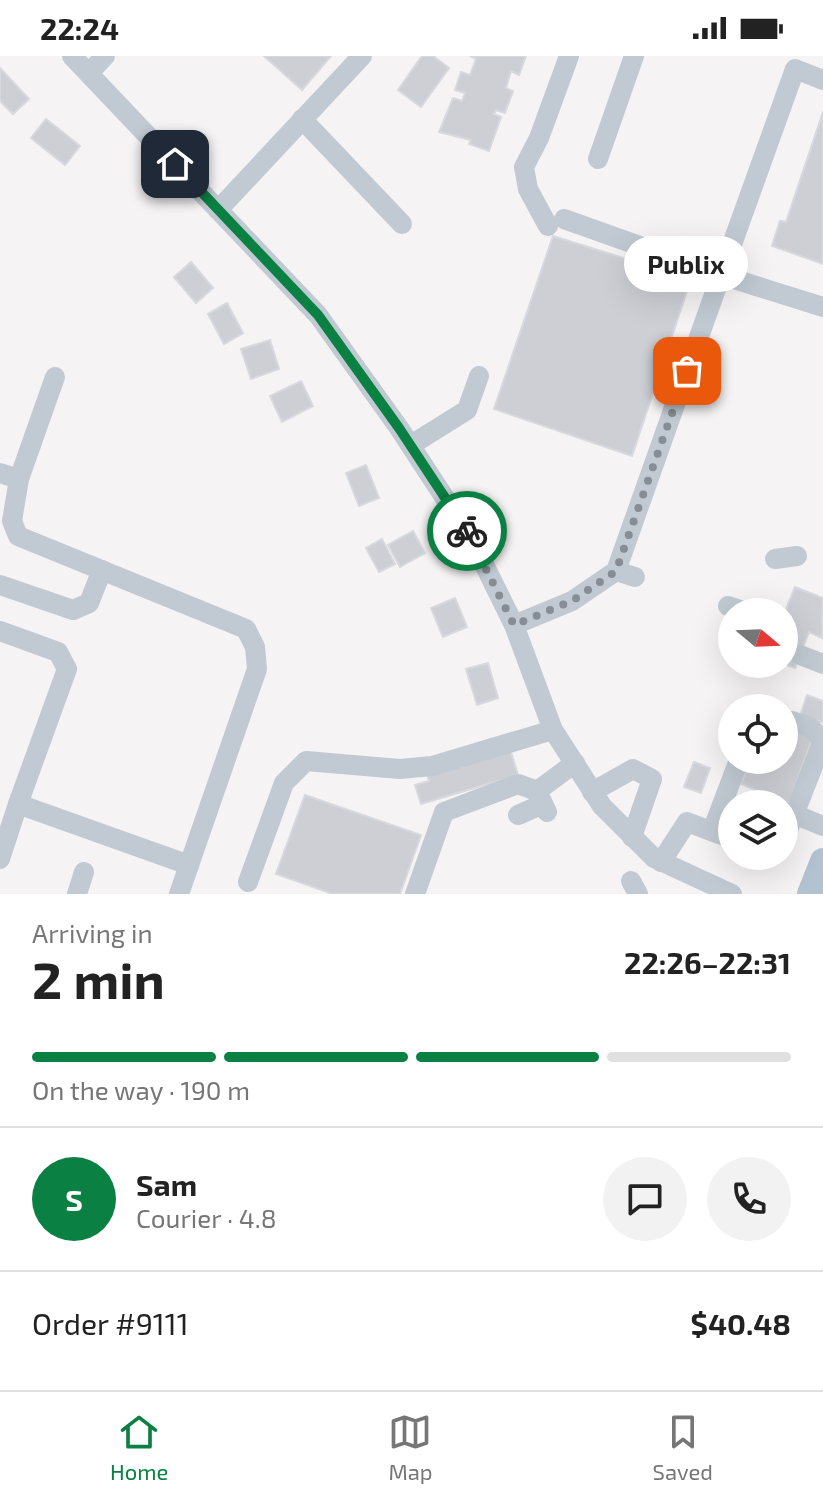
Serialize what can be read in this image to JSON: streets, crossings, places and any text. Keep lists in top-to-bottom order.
{
  "places": ["Publix"],
  "north": "right",
  "page": {
    "status": "22:24",
    "bubble": "Publix",
    "heading": ["2 min", "Arriving in", "22:26–22:31"],
    "panel": [
      "Sam",
      "Courier · 4.8",
      "Order #9111",
      "$40.48"
    ],
    "bar": "On the way · 190 m",
    "round": "S",
    "tabs": ["Home", "Map", "Saved"]
  }
}
